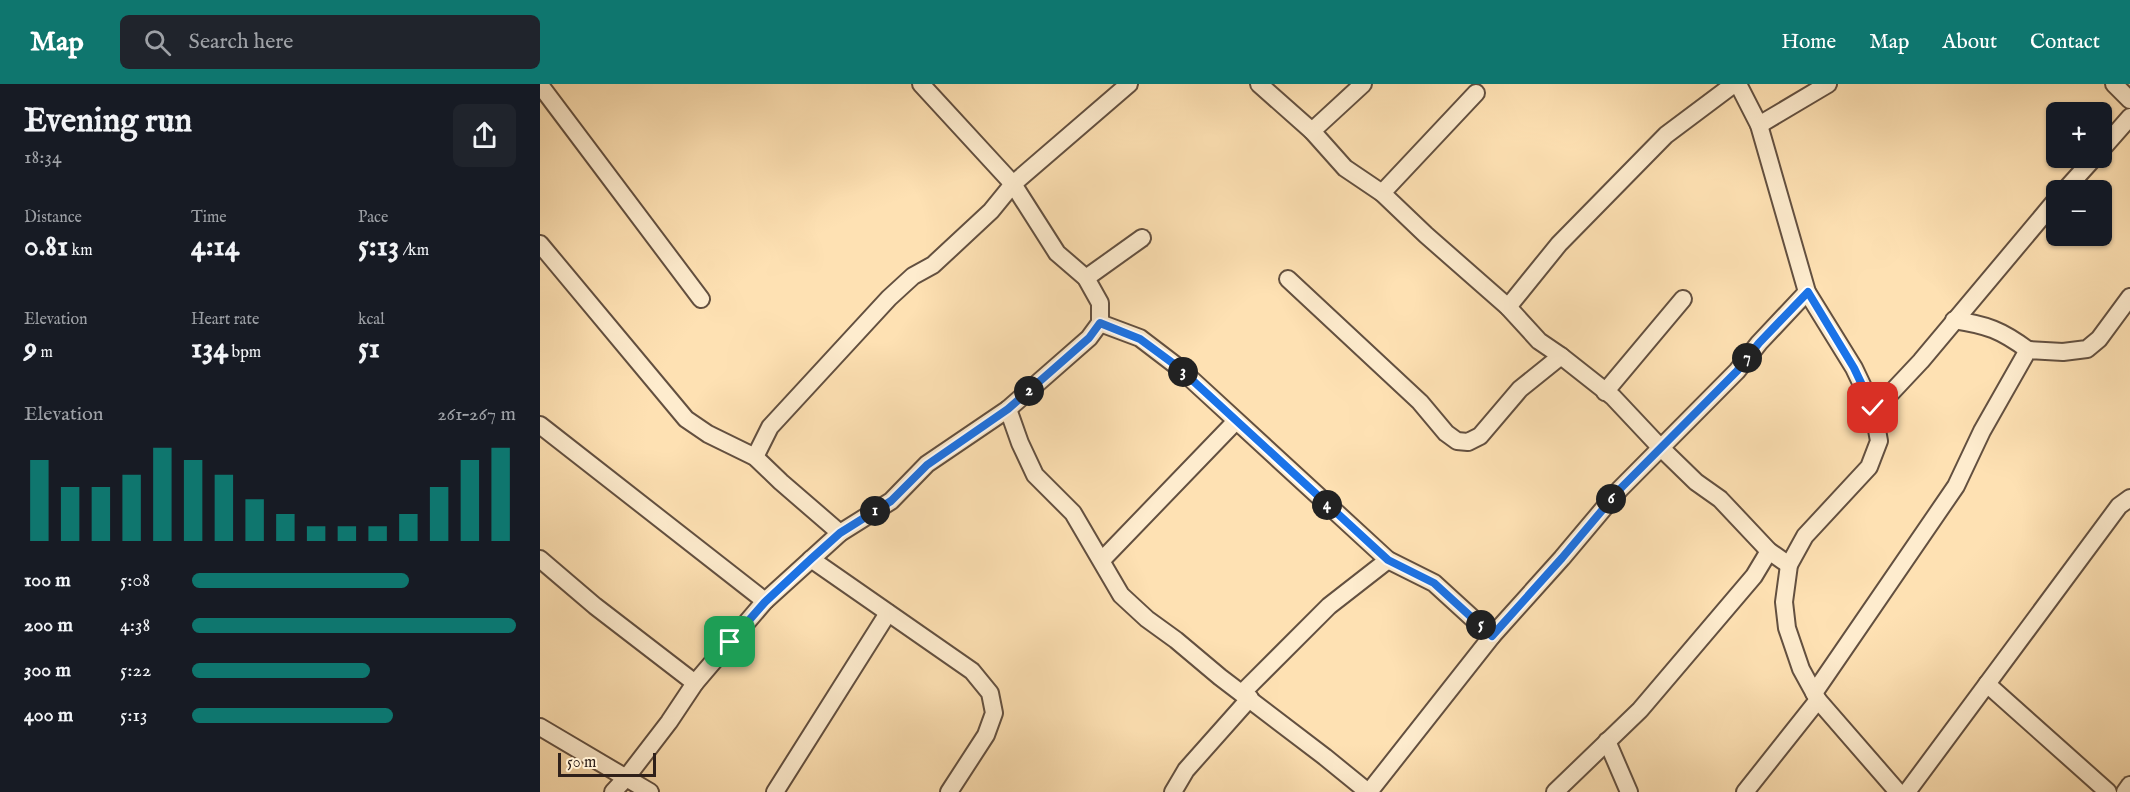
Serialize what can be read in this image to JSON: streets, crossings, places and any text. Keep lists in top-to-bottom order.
{
  "scale_bar": "50 m",
  "page": {
    "header": "Map",
    "search": "Search here",
    "nav": [
      "Home",
      "Map",
      "About",
      "Contact"
    ],
    "heading": ["Evening run", "18:34"],
    "map_buttons": ["+", "−"],
    "stats": [
      ["Distance", "0.81 km"],
      ["Time", "4:14"],
      ["Pace", "5:13 /km"],
      ["Elevation", "9 m"],
      ["Heart rate", "134 bpm"],
      ["kcal", "51"]
    ],
    "pins": [
      "7",
      "3",
      "2",
      "6",
      "4",
      "1",
      "5"
    ],
    "chart": ["Elevation", "261–267 m"],
    "list": [
      {
        "name": "100 m",
        "note": "5:08"
      },
      {
        "name": "200 m",
        "note": "4:38"
      },
      {
        "name": "300 m",
        "note": "5:22"
      },
      {
        "name": "400 m",
        "note": "5:13"
      }
    ],
    "scale": "50 m"
  }
}
